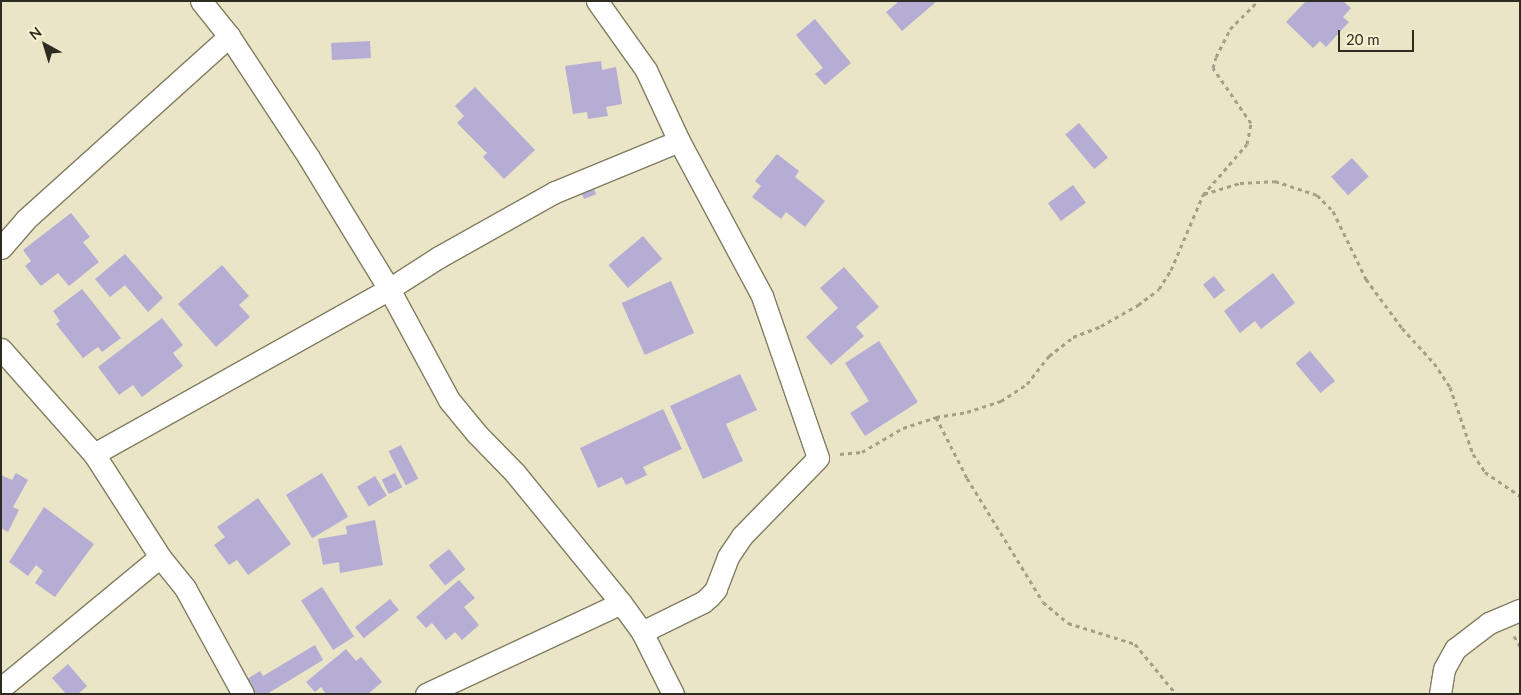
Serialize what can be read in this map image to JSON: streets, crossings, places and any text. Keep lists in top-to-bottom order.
{
  "scale_bar": "20 m",
  "north": "top left"
}
